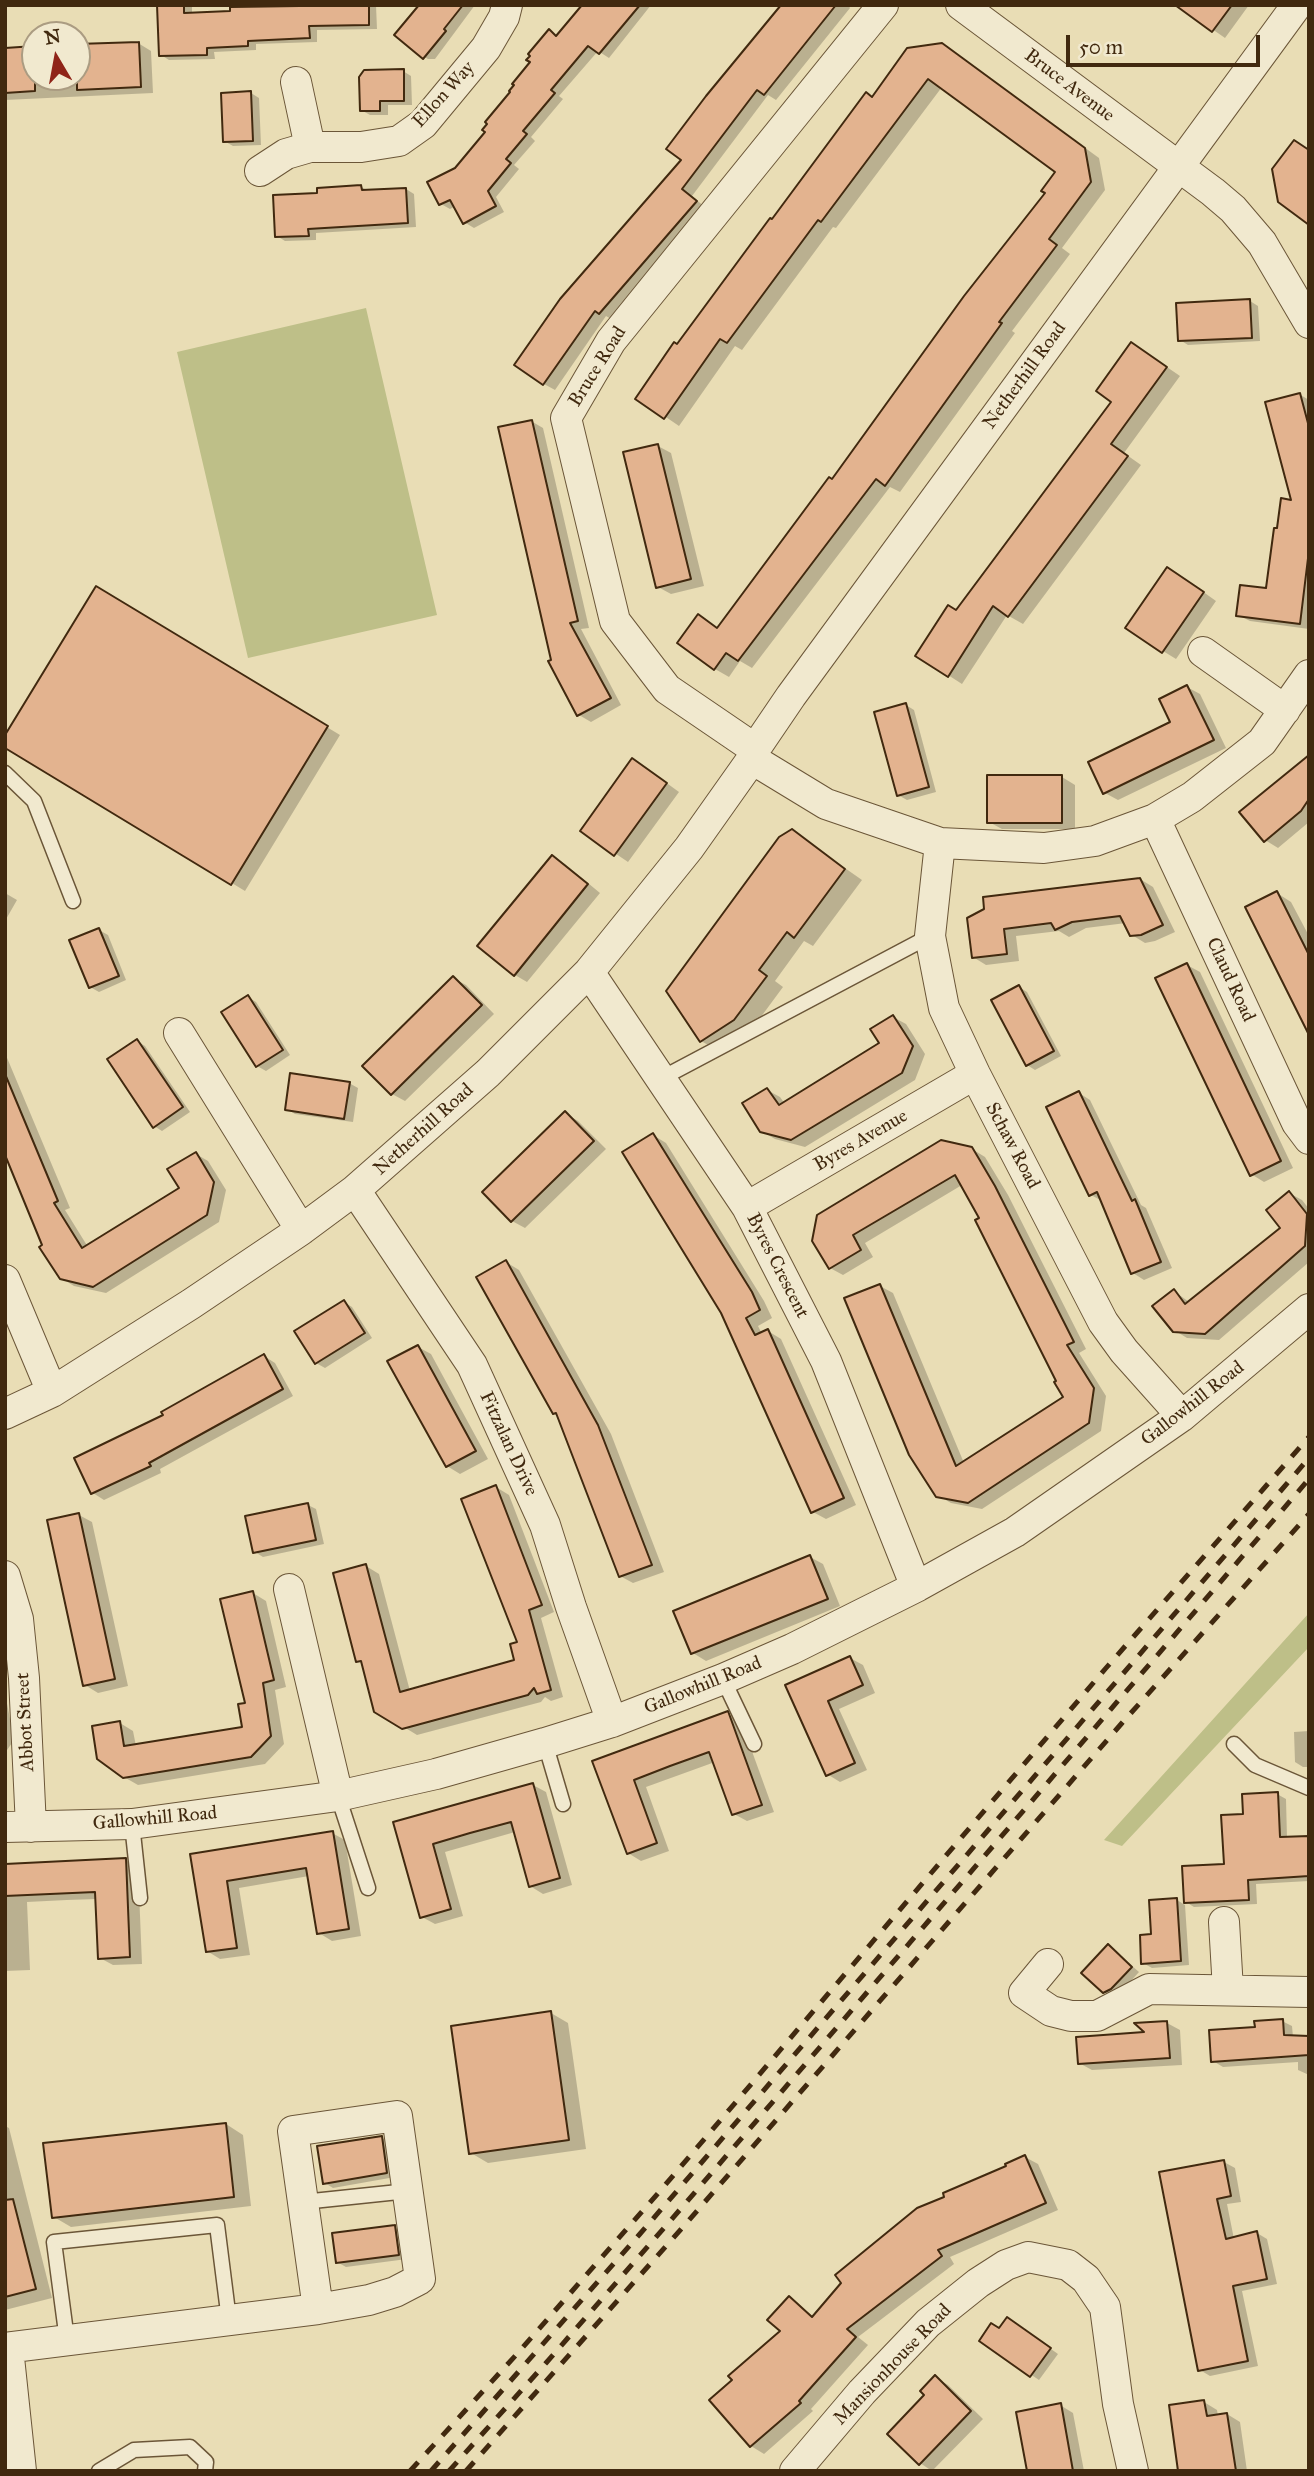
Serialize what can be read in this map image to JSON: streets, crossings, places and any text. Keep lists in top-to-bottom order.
{
  "streets": {
    "street": [
      "Bruce Avenue",
      "Ellon Way",
      "Bruce Road",
      "Netherhill Road",
      "Claud Road",
      "Byres Avenue",
      "Schaw Road",
      "Byres Crescent",
      "Gallowhill Road",
      "Fitzalan Drive",
      "Abbot Street",
      "Mansionhouse Road"
    ]
  },
  "crossings": [
    ["Bruce Avenue", "Netherhill Road"],
    ["Bruce Road", "Netherhill Road"],
    ["Bruce Road", "Claud Road"],
    ["Bruce Road", "Schaw Road"],
    ["Netherhill Road", "Byres Crescent"],
    ["Netherhill Road", "Fitzalan Drive"],
    ["Byres Avenue", "Schaw Road"],
    ["Byres Avenue", "Byres Crescent"],
    ["Schaw Road", "Gallowhill Road"],
    ["Byres Crescent", "Gallowhill Road"],
    ["Gallowhill Road", "Fitzalan Drive"],
    ["Gallowhill Road", "Abbot Street"]
  ],
  "scale_bar": "50 m",
  "north": "top"
}
